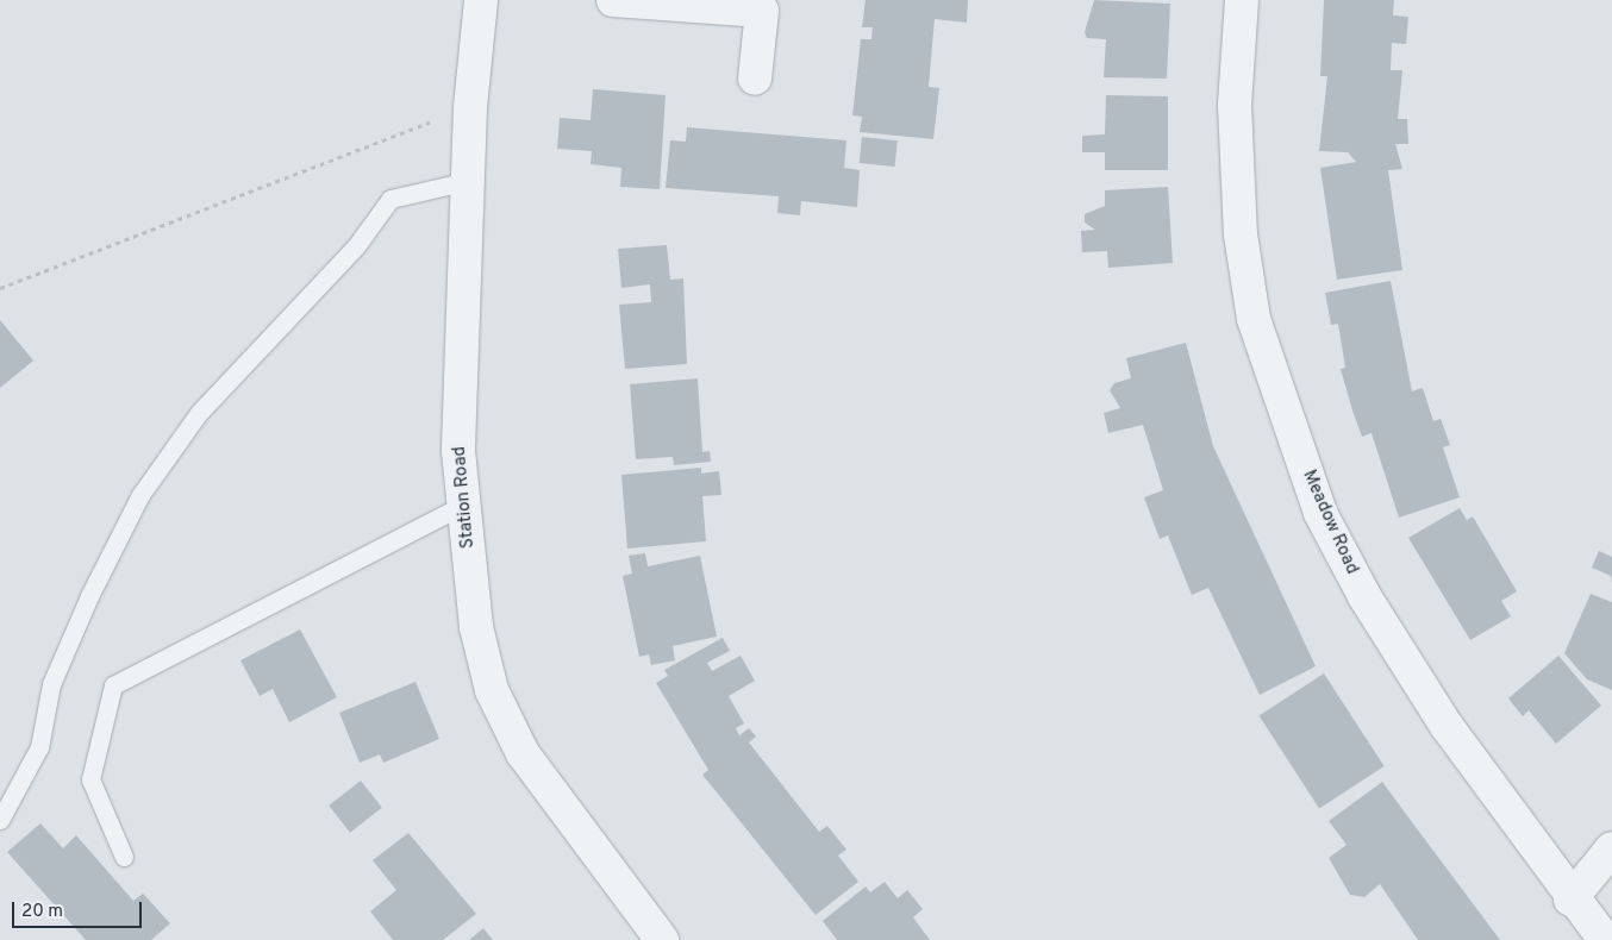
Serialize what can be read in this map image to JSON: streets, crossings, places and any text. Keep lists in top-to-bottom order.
{
  "streets": {
    "street": ["Station Road", "Meadow Road"]
  },
  "scale_bar": "20 m"
}
